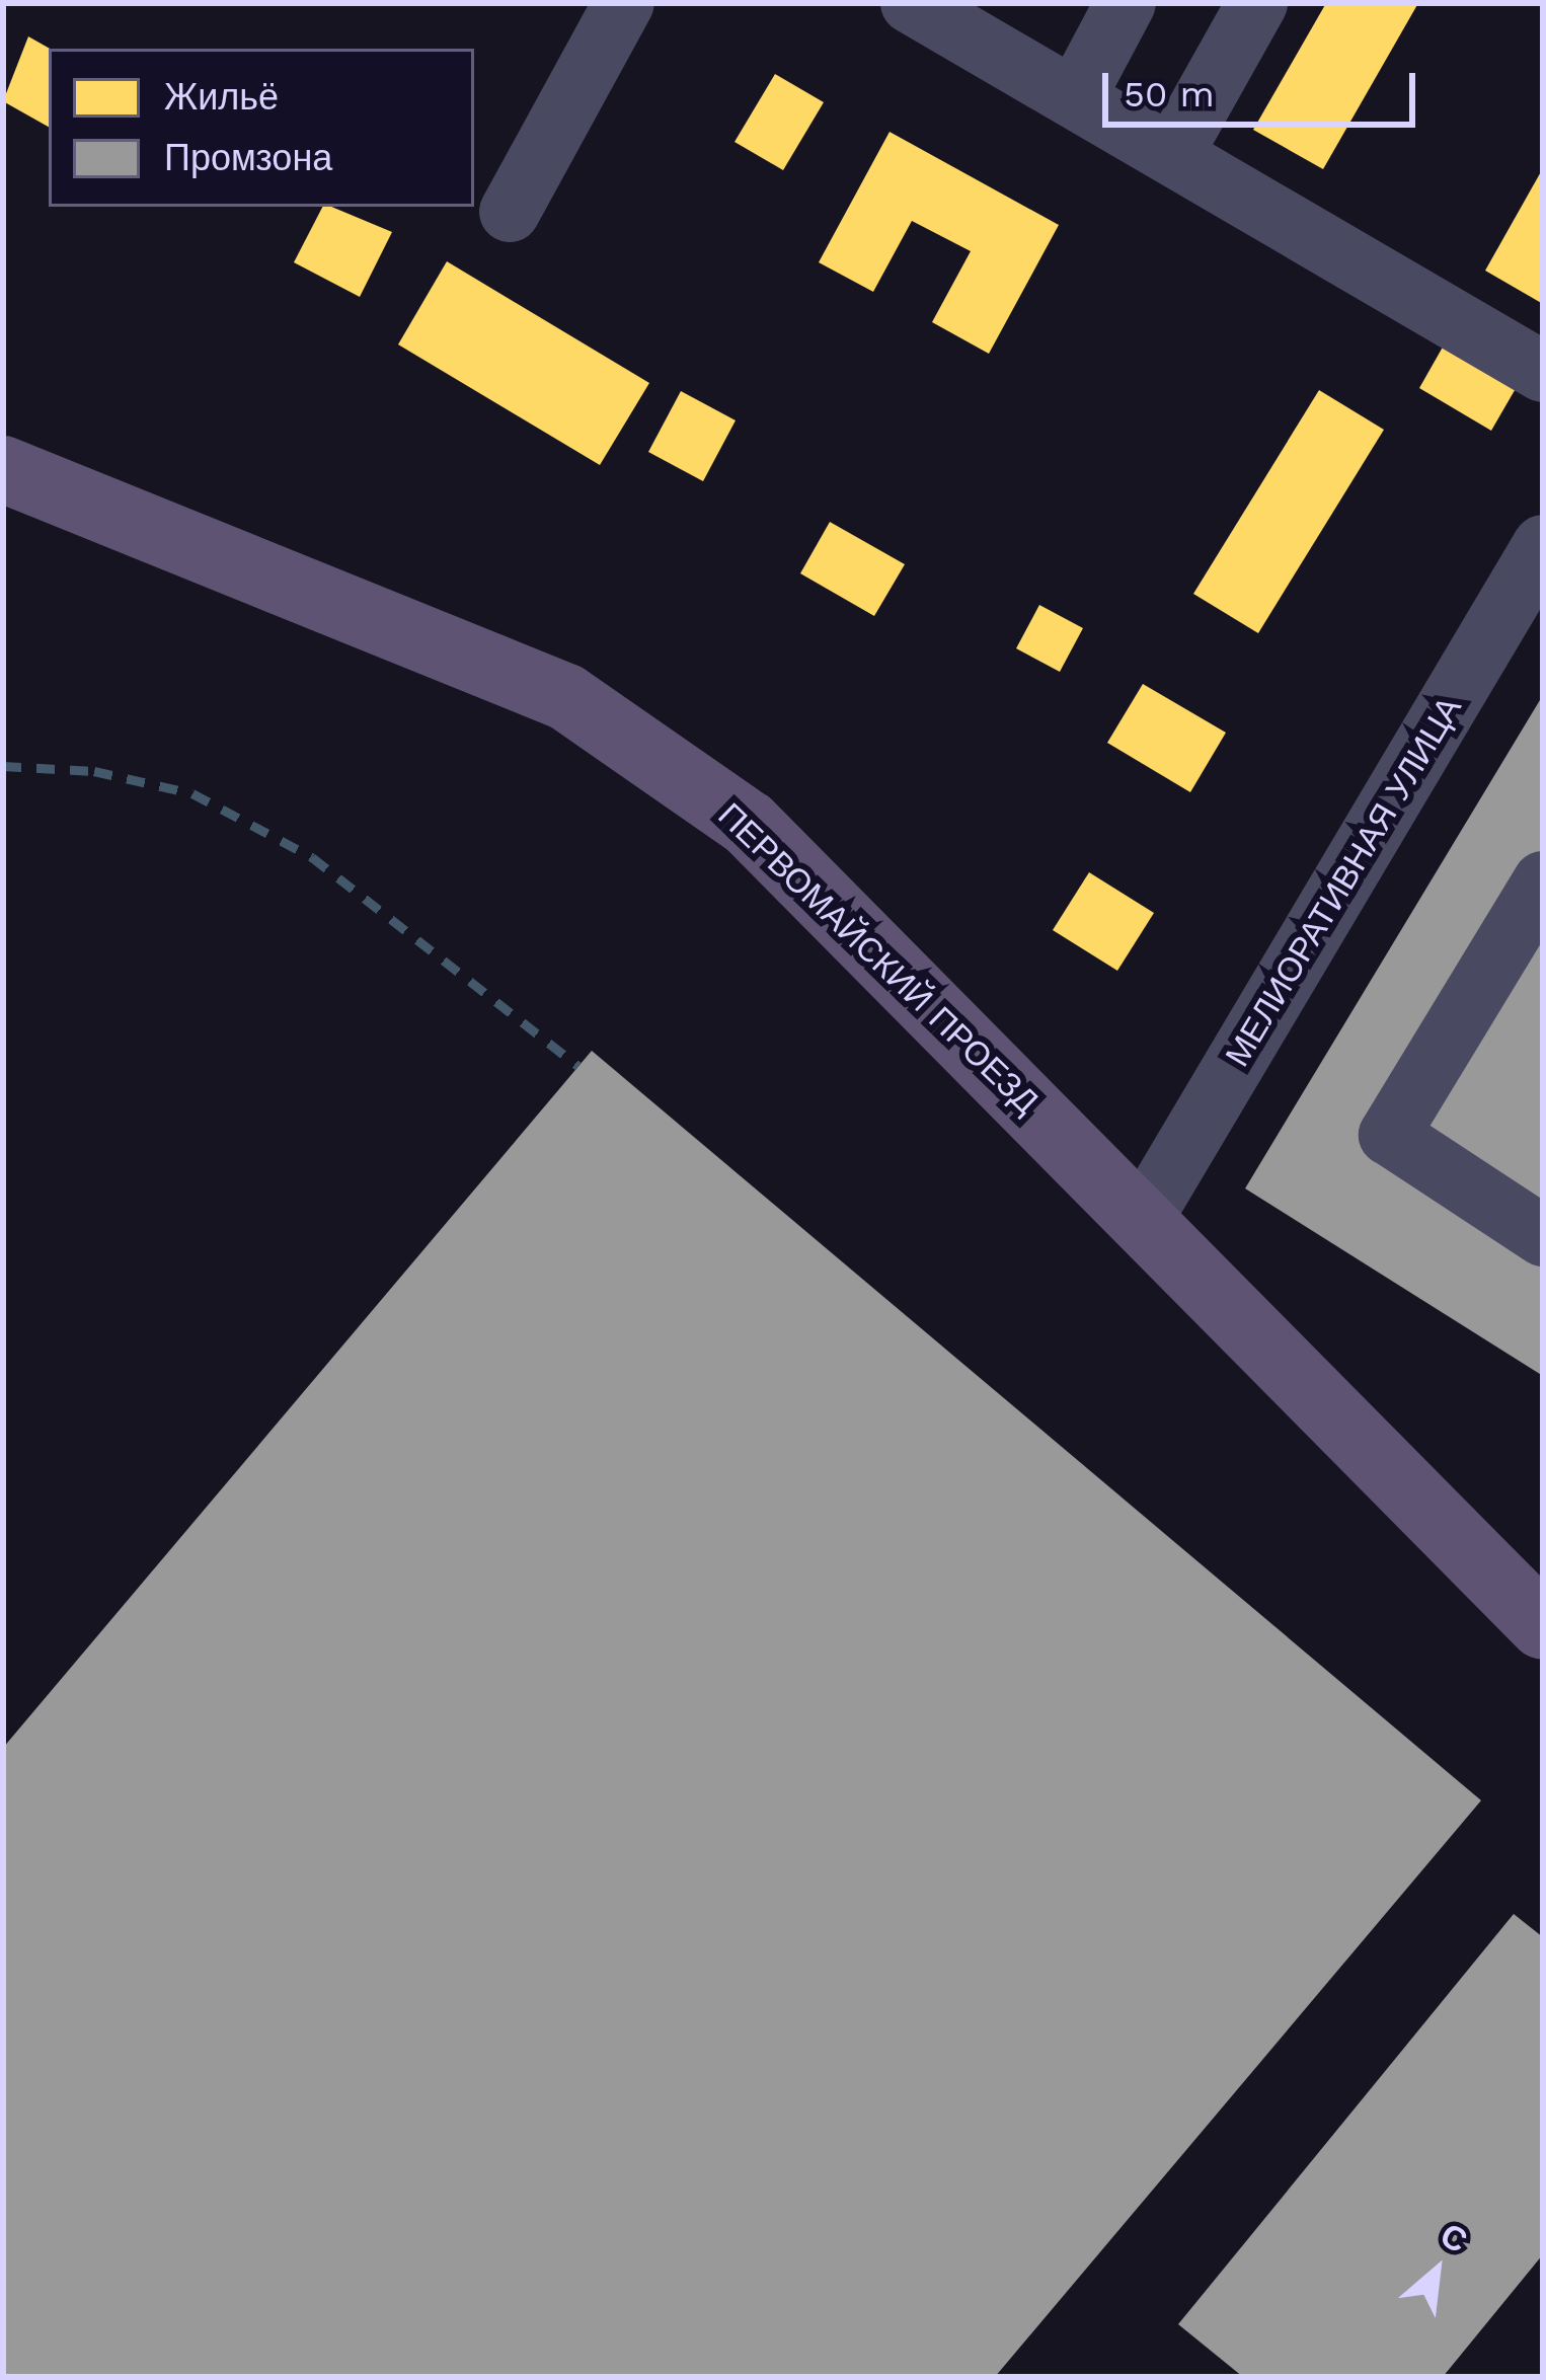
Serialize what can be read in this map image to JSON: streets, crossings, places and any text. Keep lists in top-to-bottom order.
{
  "streets": {
    "main road": ["ПЕРВОМАЙСКИЙ ПРОЕЗД"],
    "street": ["МЕЛИОРАТИВНАЯ УЛИЦА"]
  },
  "crossings": [
    ["МЕЛИОРАТИВНАЯ УЛИЦА", "ПЕРВОМАЙСКИЙ ПРОЕЗД"]
  ],
  "legend": ["Жильё", "Промзона"],
  "scale_bar": "50 m",
  "north": "top right"
}
